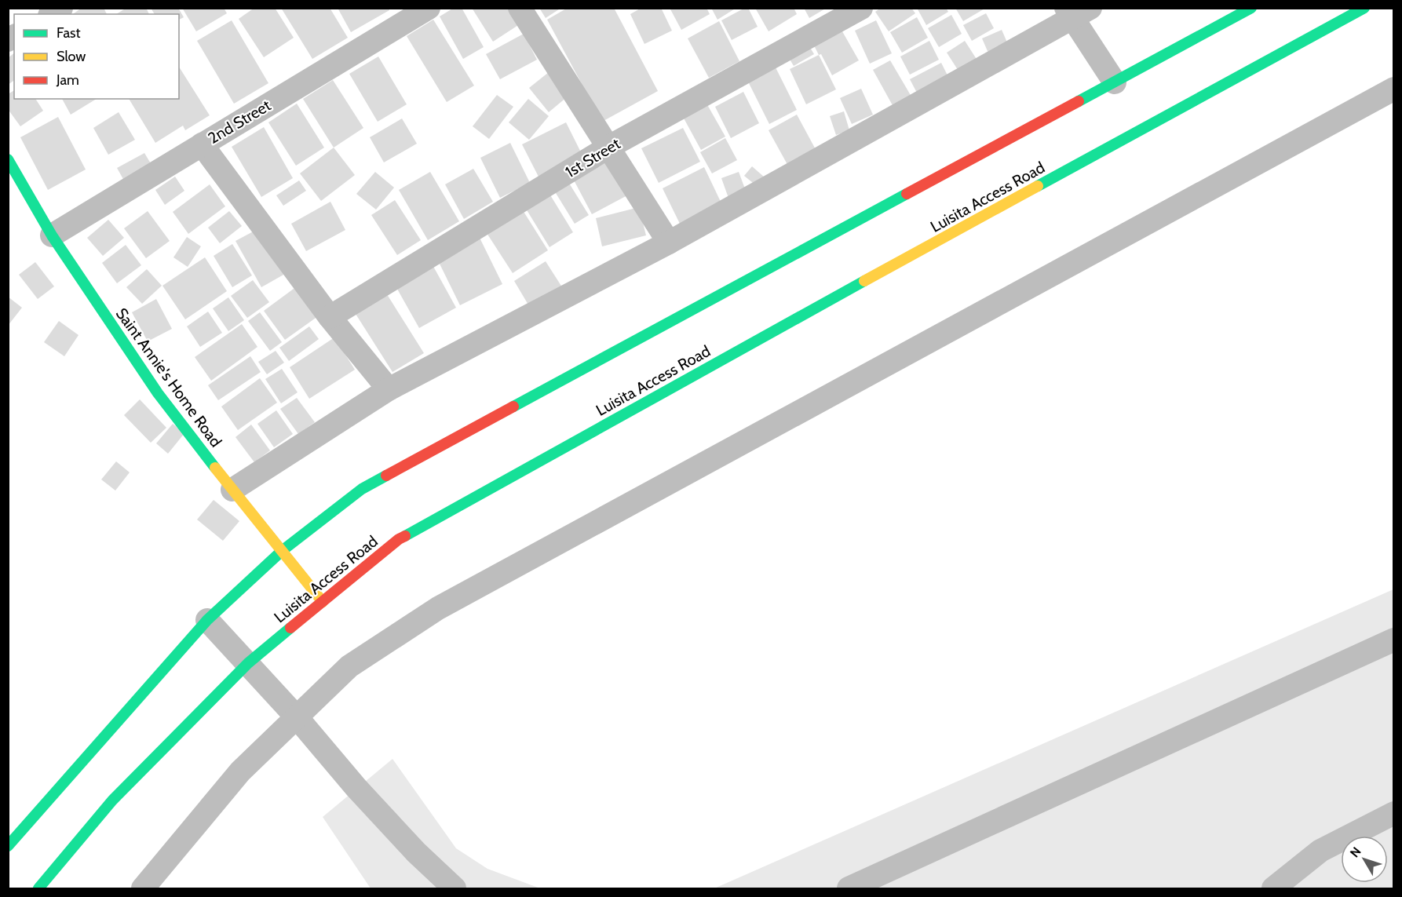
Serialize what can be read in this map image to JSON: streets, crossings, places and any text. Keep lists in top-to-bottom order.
{
  "streets": {
    "main road": ["Luisita Access Road", "Saint Annie's Home Road"],
    "street": ["2nd Street", "1st Street"]
  },
  "crossings": [
    ["2nd Street", "Saint Annie's Home Road"],
    ["Luisita Access Road", "Saint Annie's Home Road"]
  ],
  "legend": ["Fast", "Slow", "Jam"],
  "north": "top left"
}
